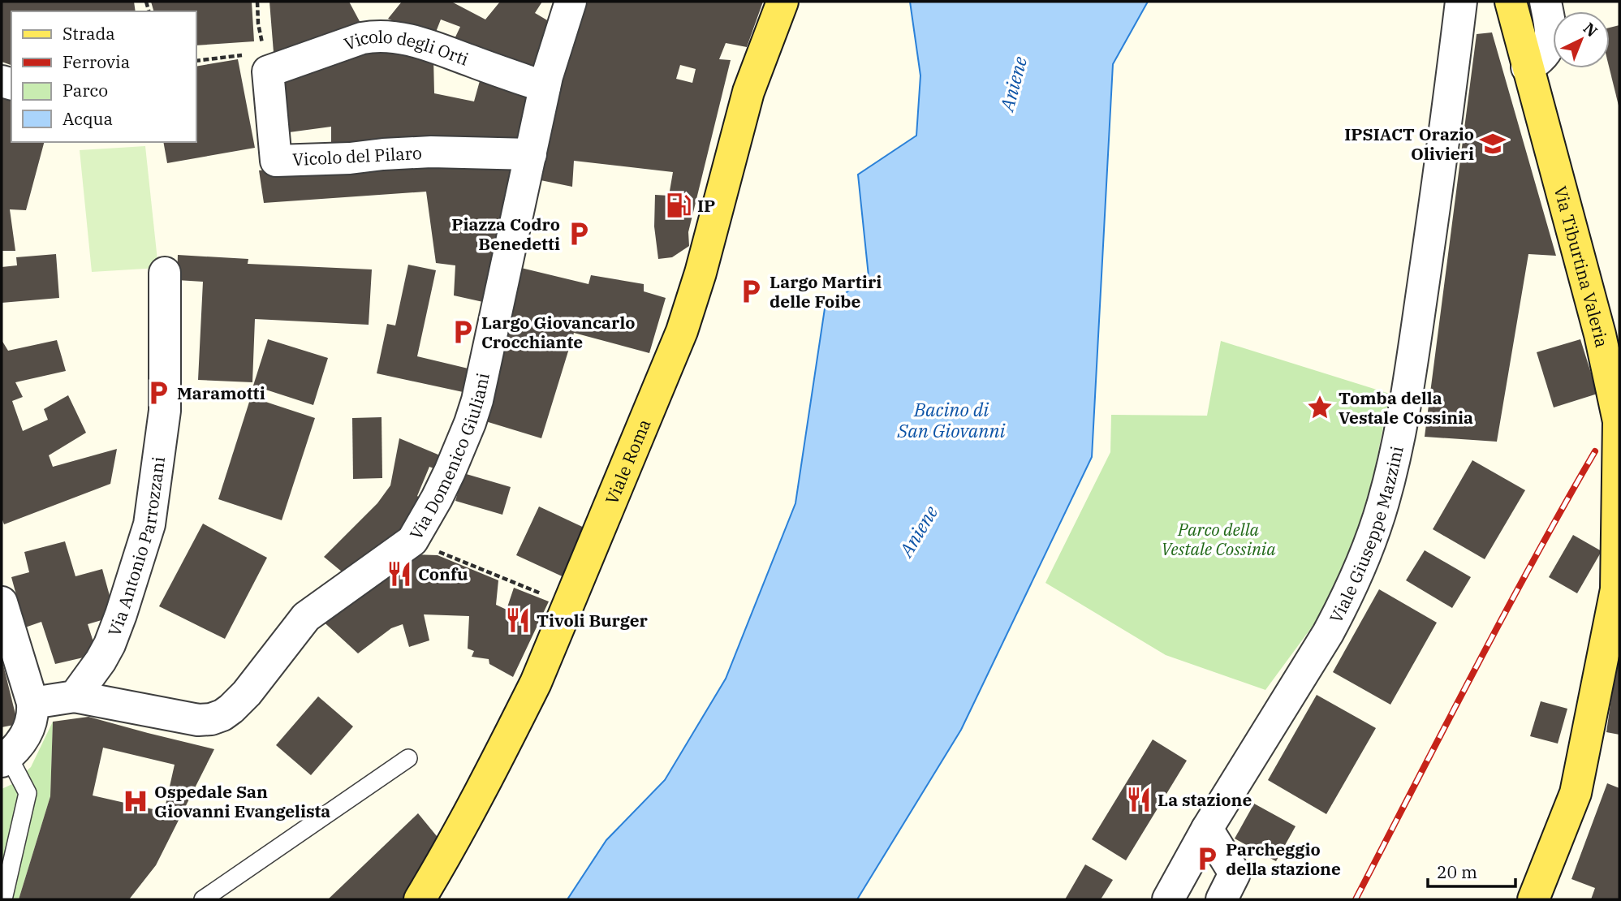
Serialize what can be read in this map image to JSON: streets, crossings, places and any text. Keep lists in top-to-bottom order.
{
  "streets": {
    "main road": ["Via Tiburtina Valeria", "Viale Roma"],
    "street": [
      "Vicolo degli Orti",
      "Vicolo del Pilaro",
      "Via Domenico Giuliani",
      "Viale Giuseppe Mazzini",
      "Via Antonio Parrozzani"
    ]
  },
  "crossings": [
    ["Vicolo degli Orti", "Vicolo del Pilaro"],
    ["Vicolo degli Orti", "Via Domenico Giuliani"],
    ["Vicolo del Pilaro", "Via Domenico Giuliani"],
    ["Via Domenico Giuliani", "Via Antonio Parrozzani"]
  ],
  "water": ["Aniene", "Bacino di San Giovanni"],
  "parks": ["Parco della Vestale Cossinia"],
  "places": {
    "school or university": ["IPSIACT Orazio Olivieri"],
    "fuel station": ["IP"],
    "parking": [
      "Piazza Codro Benedetti",
      "Largo Martiri delle Foibe",
      "Largo Giovancarlo Crocchiante",
      "Maramotti",
      "Parcheggio della stazione"
    ],
    "place": ["Tomba della Vestale Cossinia"],
    "restaurant": ["Confu", "Tivoli Burger", "La stazione"],
    "hospital": ["Ospedale San Giovanni Evangelista"]
  },
  "legend": [
    "Strada",
    "Ferrovia",
    "Parco",
    "Acqua"
  ],
  "scale_bar": "20 m",
  "north": "top right"
}
